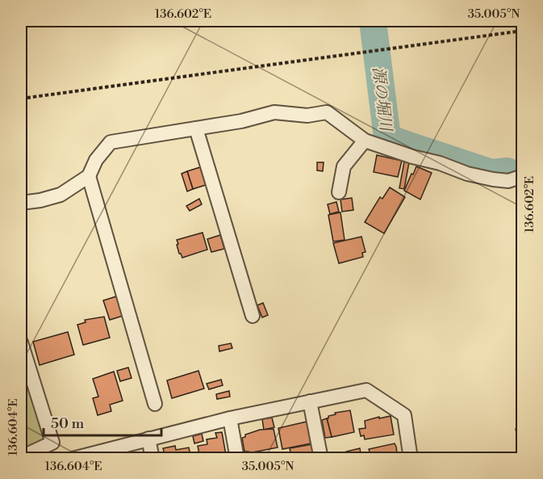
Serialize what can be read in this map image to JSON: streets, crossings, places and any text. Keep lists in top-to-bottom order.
{
  "water": ["源の堀川"],
  "scale_bar": "50 m",
  "coordinates": ["136.602°E", "35.005°N", "136.604°E"]
}
